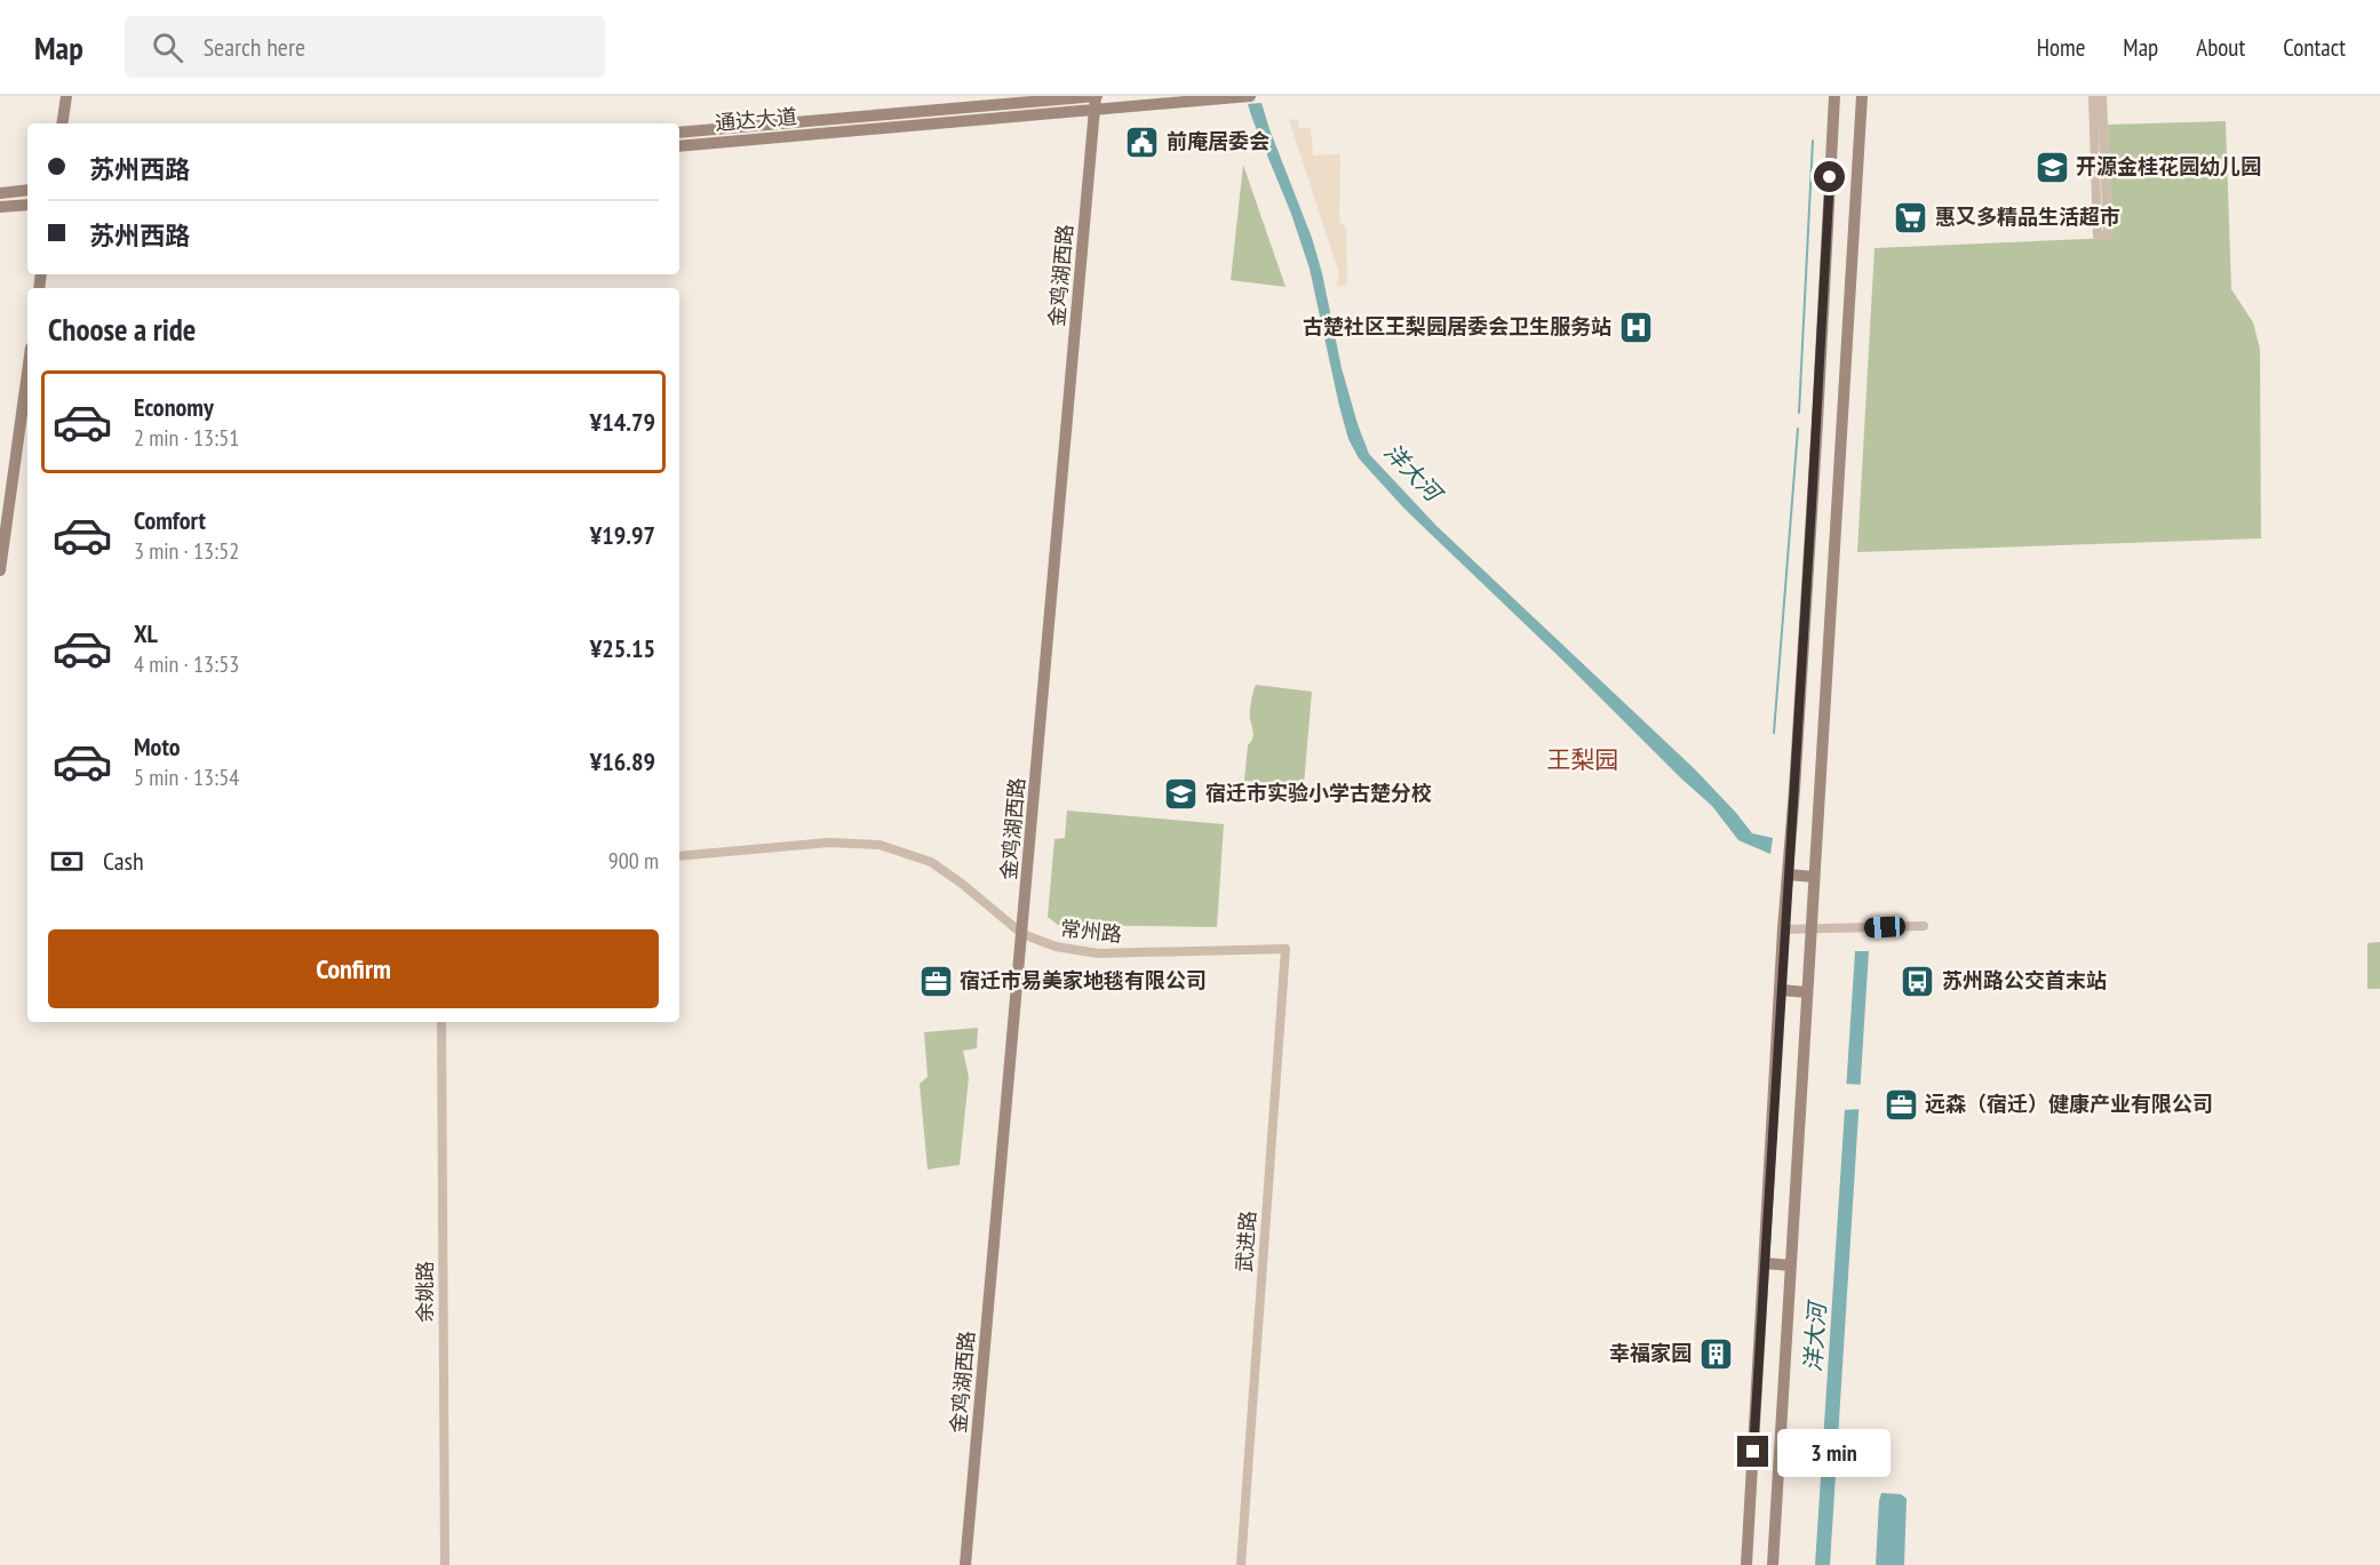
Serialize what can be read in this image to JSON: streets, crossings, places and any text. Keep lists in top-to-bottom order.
{
  "streets": {
    "main road": ["通达大道", "金鸡湖西路"],
    "street": ["常州路", "武进路", "余姚路"]
  },
  "crossings": [
    ["通达大道", "金鸡湖西路"],
    ["金鸡湖西路", "常州路"],
    ["常州路", "武进路"]
  ],
  "districts": ["王梨园"],
  "water": ["洋大河"],
  "places": {
    "public building": ["前庵居委会"],
    "school or university": ["开源金桂花园幼儿园", "宿迁市实验小学古楚分校"],
    "supermarket": ["惠又多精品生活超市"],
    "hospital": ["古楚社区王梨园居委会卫生服务站"],
    "office": ["宿迁市易美家地毯有限公司", "远森（宿迁）健康产业有限公司"],
    "bus stop": ["苏州路公交首末站"],
    "building": ["幸福家园"]
  },
  "page": {
    "header": "Map",
    "search": "Search here",
    "nav": [
      "Home",
      "Map",
      "About",
      "Contact"
    ],
    "banner": ["苏州西路", "苏州西路"],
    "heading": "Choose a ride",
    "list": [
      {
        "name": "Economy",
        "note": "2 min · 13:51",
        "value": "¥14.79"
      },
      {
        "name": "Comfort",
        "note": "3 min · 13:52",
        "value": "¥19.97"
      },
      {
        "name": "XL",
        "note": "4 min · 13:53",
        "value": "¥25.15"
      },
      {
        "name": "Moto",
        "note": "5 min · 13:54",
        "value": "¥16.89"
      }
    ],
    "pay": ["Cash", "900 m"],
    "buttons": "Confirm",
    "bubble": "3 min"
  }
}
